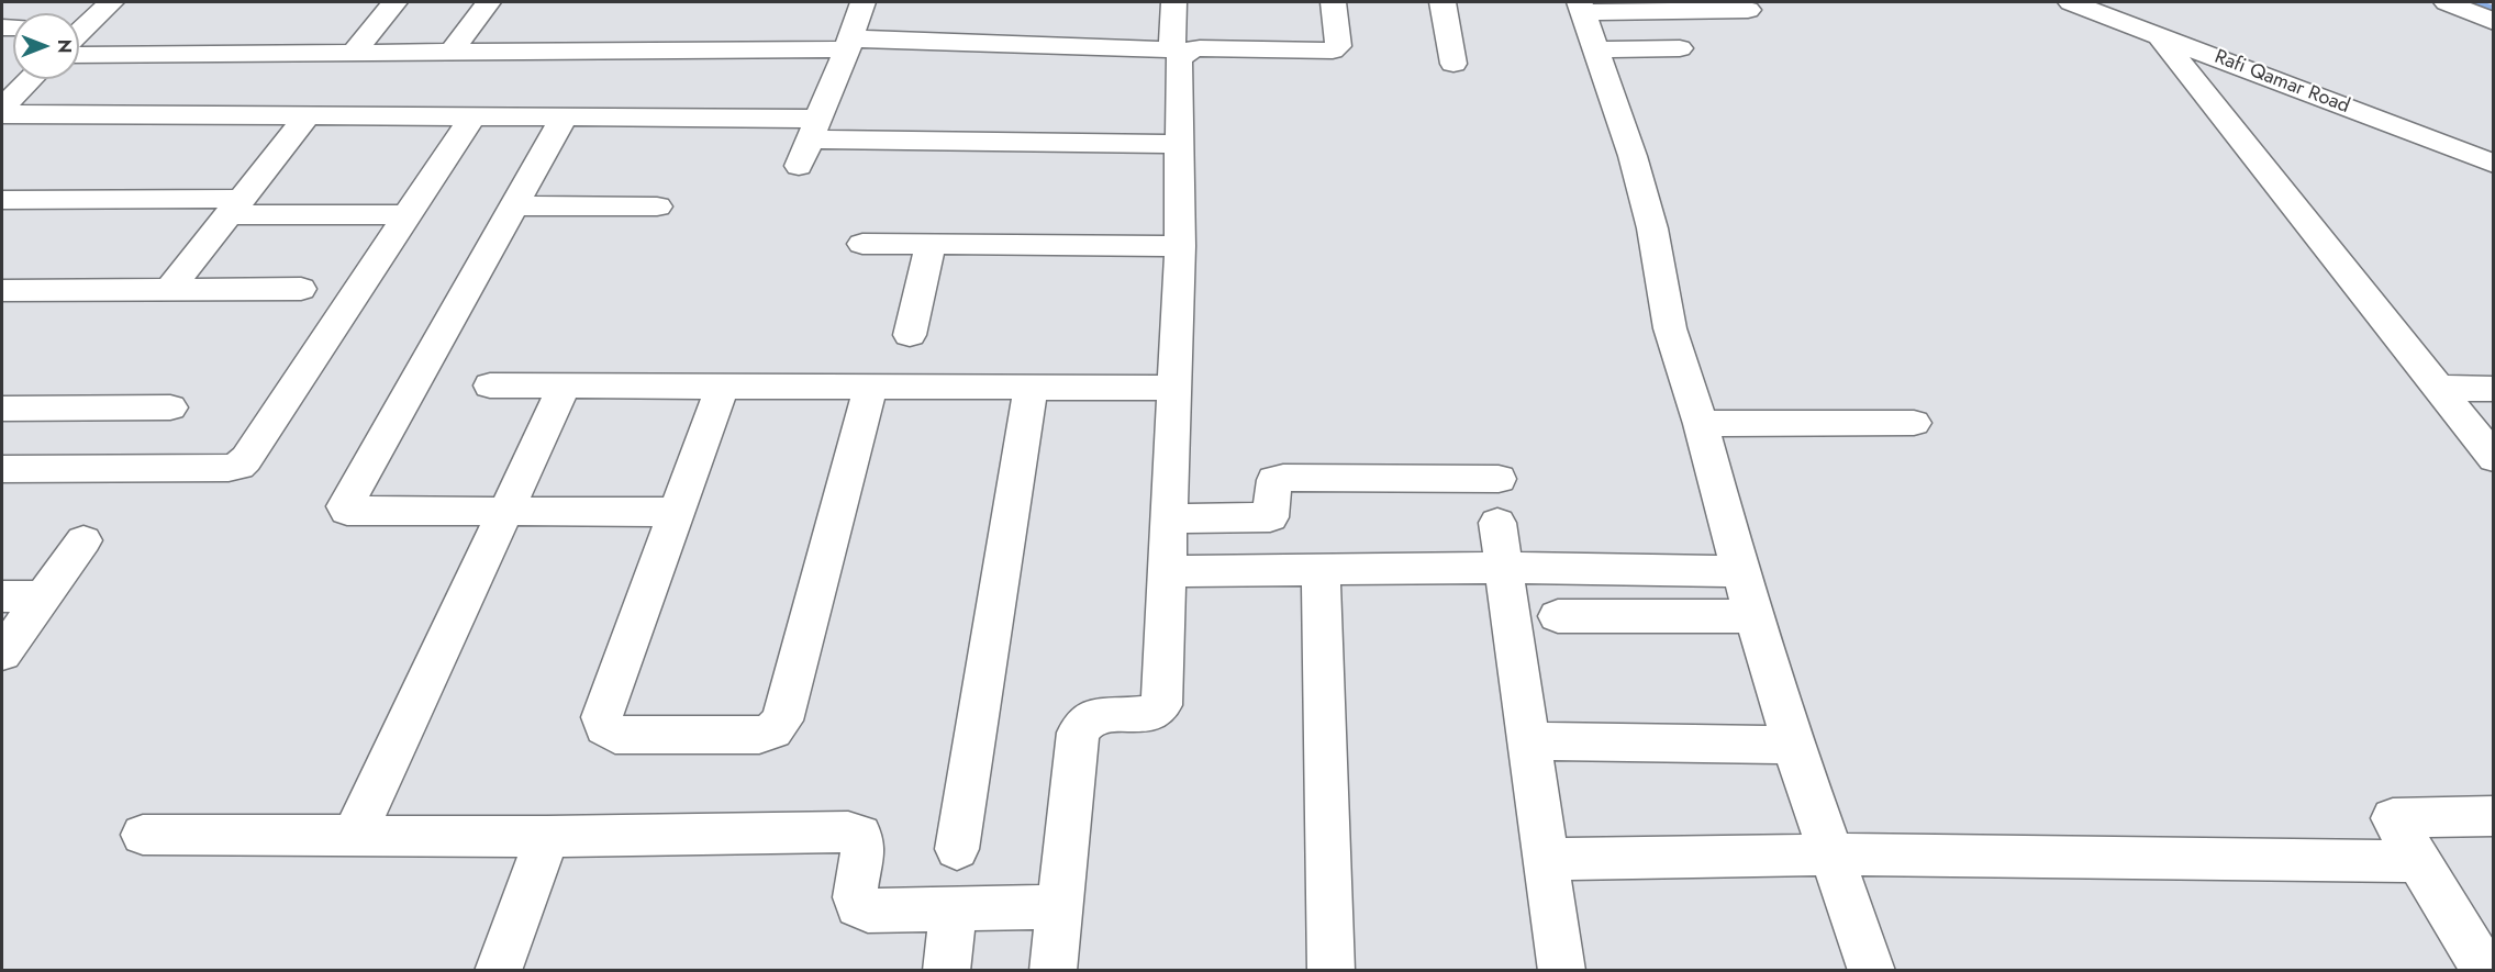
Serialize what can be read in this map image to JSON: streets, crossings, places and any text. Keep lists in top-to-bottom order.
{
  "streets": {
    "street": ["Rafi Qamar Road"]
  },
  "north": "right"
}
